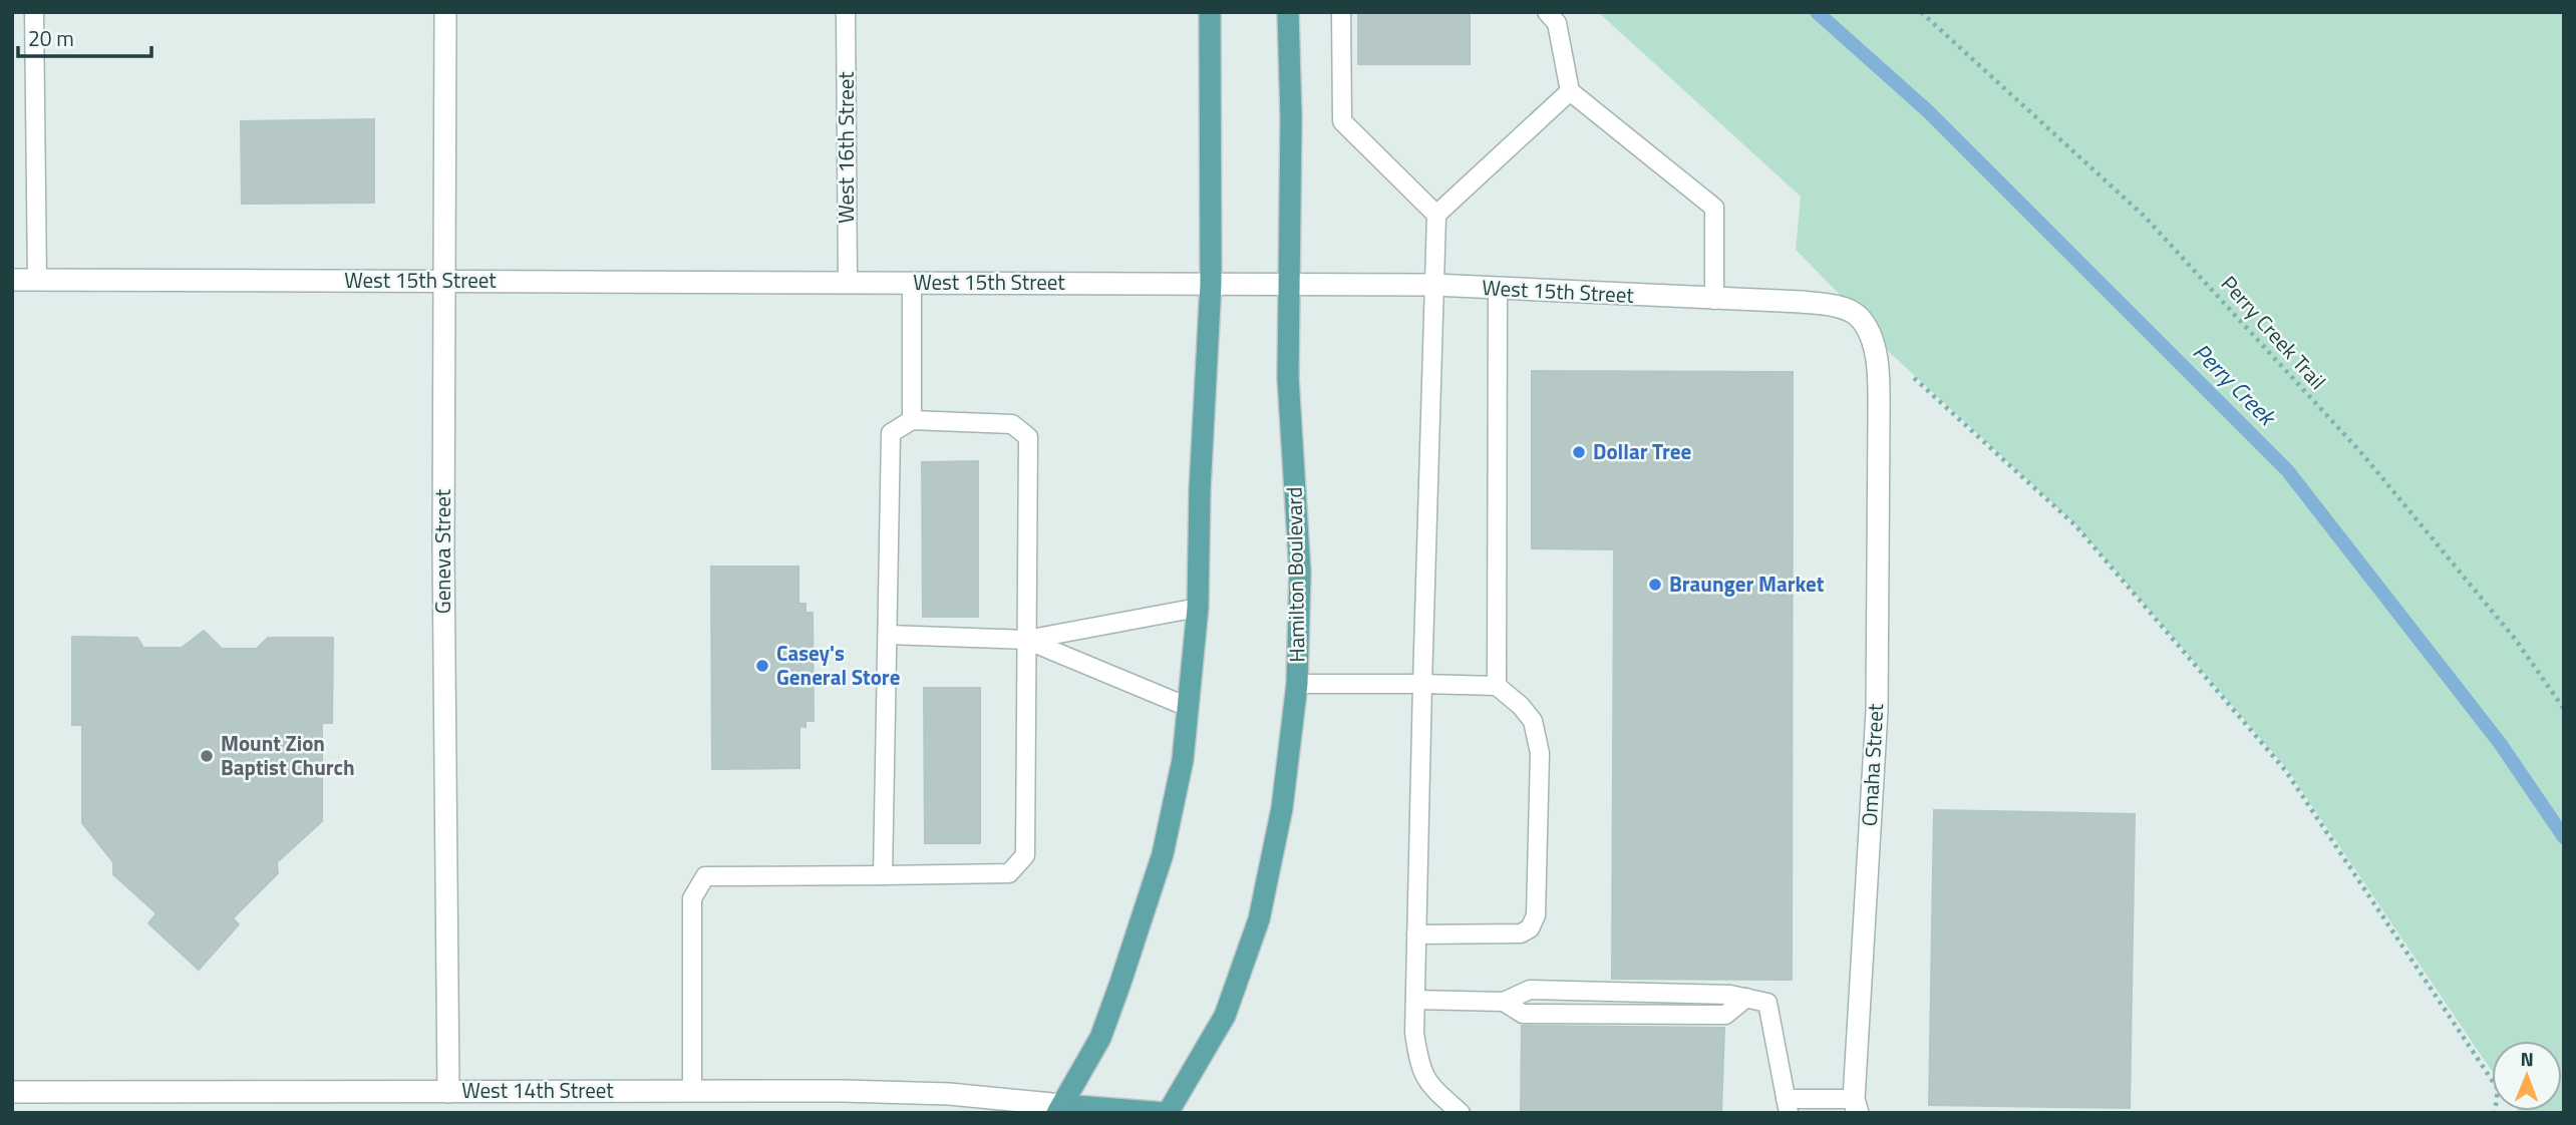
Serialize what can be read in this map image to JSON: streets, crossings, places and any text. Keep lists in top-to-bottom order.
{
  "streets": {
    "main road": ["Hamilton Boulevard"],
    "street": [
      "West 15th Street",
      "Geneva Street",
      "Omaha Street",
      "West 14th Street"
    ],
    "lane": ["West 16th Street"],
    "path": ["Perry Creek Trail"]
  },
  "crossings": [
    ["West 16th Street", "West 15th Street"],
    ["West 15th Street", "Geneva Street"],
    ["West 15th Street", "Hamilton Boulevard"],
    ["West 15th Street", "Omaha Street"],
    ["Geneva Street", "West 14th Street"]
  ],
  "water": ["Perry Creek"],
  "places": [
    "Dollar Tree",
    "Braunger Market",
    "Casey's General Store",
    "Mount Zion Baptist Church"
  ],
  "scale_bar": "20 m",
  "north": "top"
}
